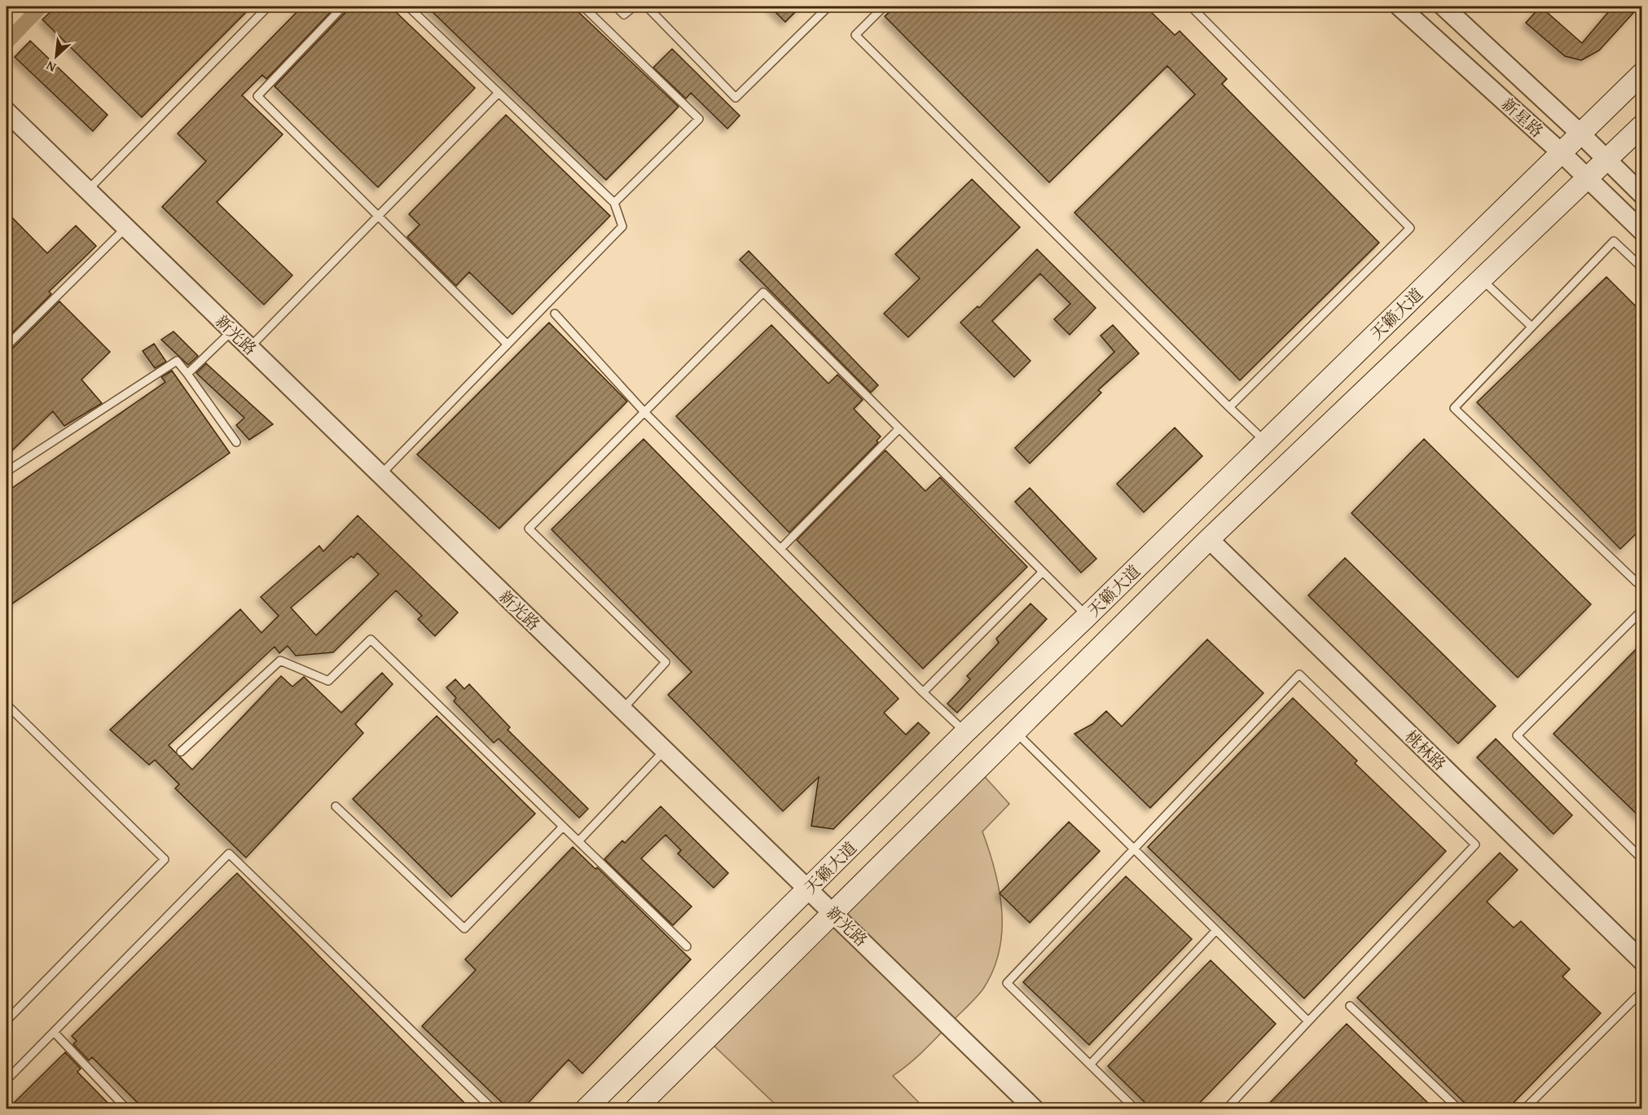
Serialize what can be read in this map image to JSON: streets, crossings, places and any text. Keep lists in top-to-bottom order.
{
  "streets": {
    "main road": ["天籁大道"],
    "street": ["新星路", "新光路", "桃林路"]
  },
  "crossings": [
    ["新星路", "天籁大道"],
    ["天籁大道", "新光路"],
    ["天籁大道", "桃林路"]
  ],
  "north": "bottom left"
}
